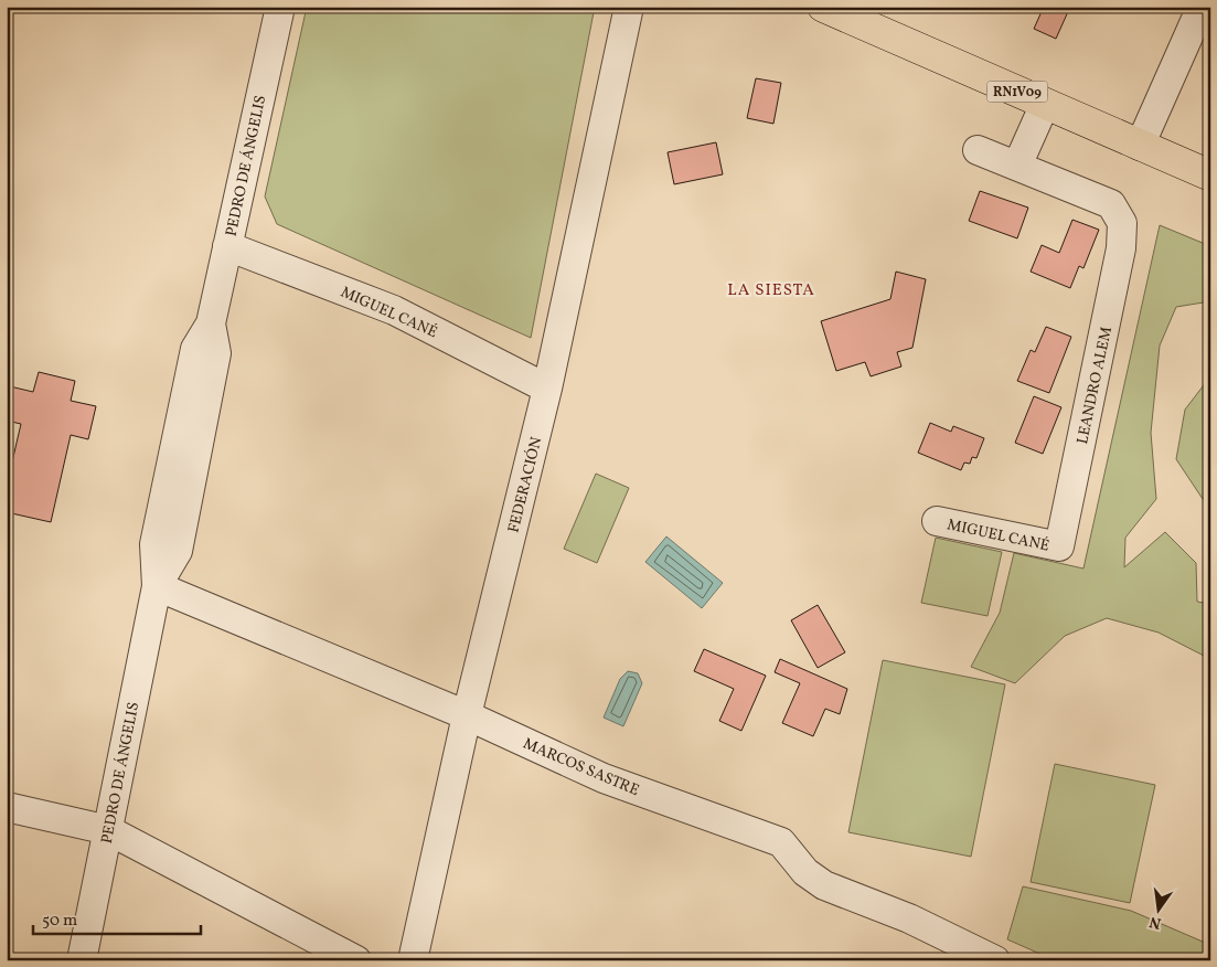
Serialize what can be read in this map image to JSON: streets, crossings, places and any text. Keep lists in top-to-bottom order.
{
  "streets": {
    "main road": ["RN1V09"],
    "street": [
      "PEDRO DE ÁNGELIS",
      "MIGUEL CANÉ",
      "LEANDRO ALEM",
      "FEDERACIÓN",
      "MARCOS SASTRE"
    ]
  },
  "crossings": [
    ["PEDRO DE ÁNGELIS", "MIGUEL CANÉ"],
    ["PEDRO DE ÁNGELIS", "MARCOS SASTRE"],
    ["MIGUEL CANÉ", "LEANDRO ALEM"],
    ["MIGUEL CANÉ", "FEDERACIÓN"],
    ["FEDERACIÓN", "MARCOS SASTRE"]
  ],
  "districts": ["LA SIESTA"],
  "scale_bar": "50 m",
  "north": "bottom"
}
